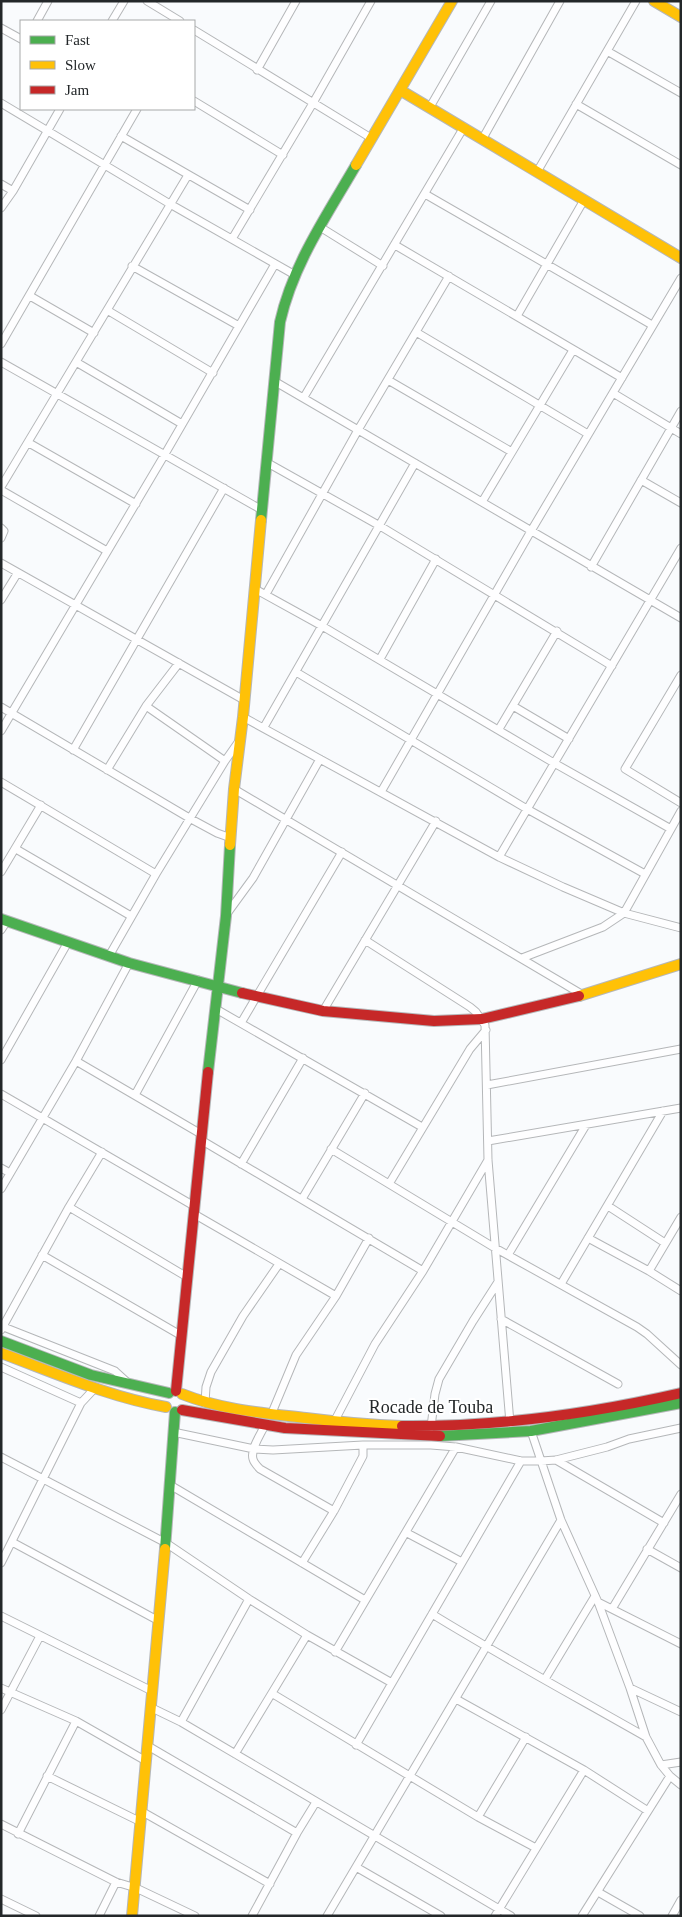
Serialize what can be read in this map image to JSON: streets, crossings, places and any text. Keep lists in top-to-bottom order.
{
  "streets": {
    "main road": ["Rocade de Touba"]
  },
  "legend": ["Fast", "Slow", "Jam"]
}
